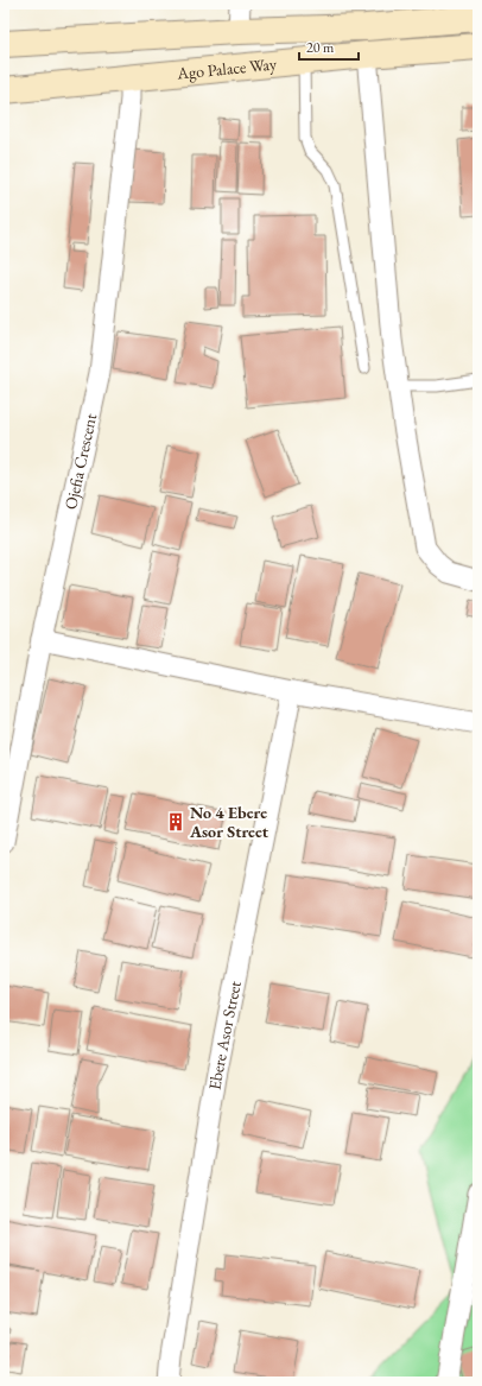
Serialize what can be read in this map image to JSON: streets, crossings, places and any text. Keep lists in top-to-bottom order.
{
  "streets": {
    "main road": ["Ago Palace Way"],
    "street": ["Ojefia Crescent", "Ebere Asor Street"]
  },
  "crossings": [
    ["Ago Palace Way", "Ojefia Crescent"]
  ],
  "places": {
    "building": ["No 4 Ebere Asor Street"]
  },
  "scale_bar": "20 m"
}
